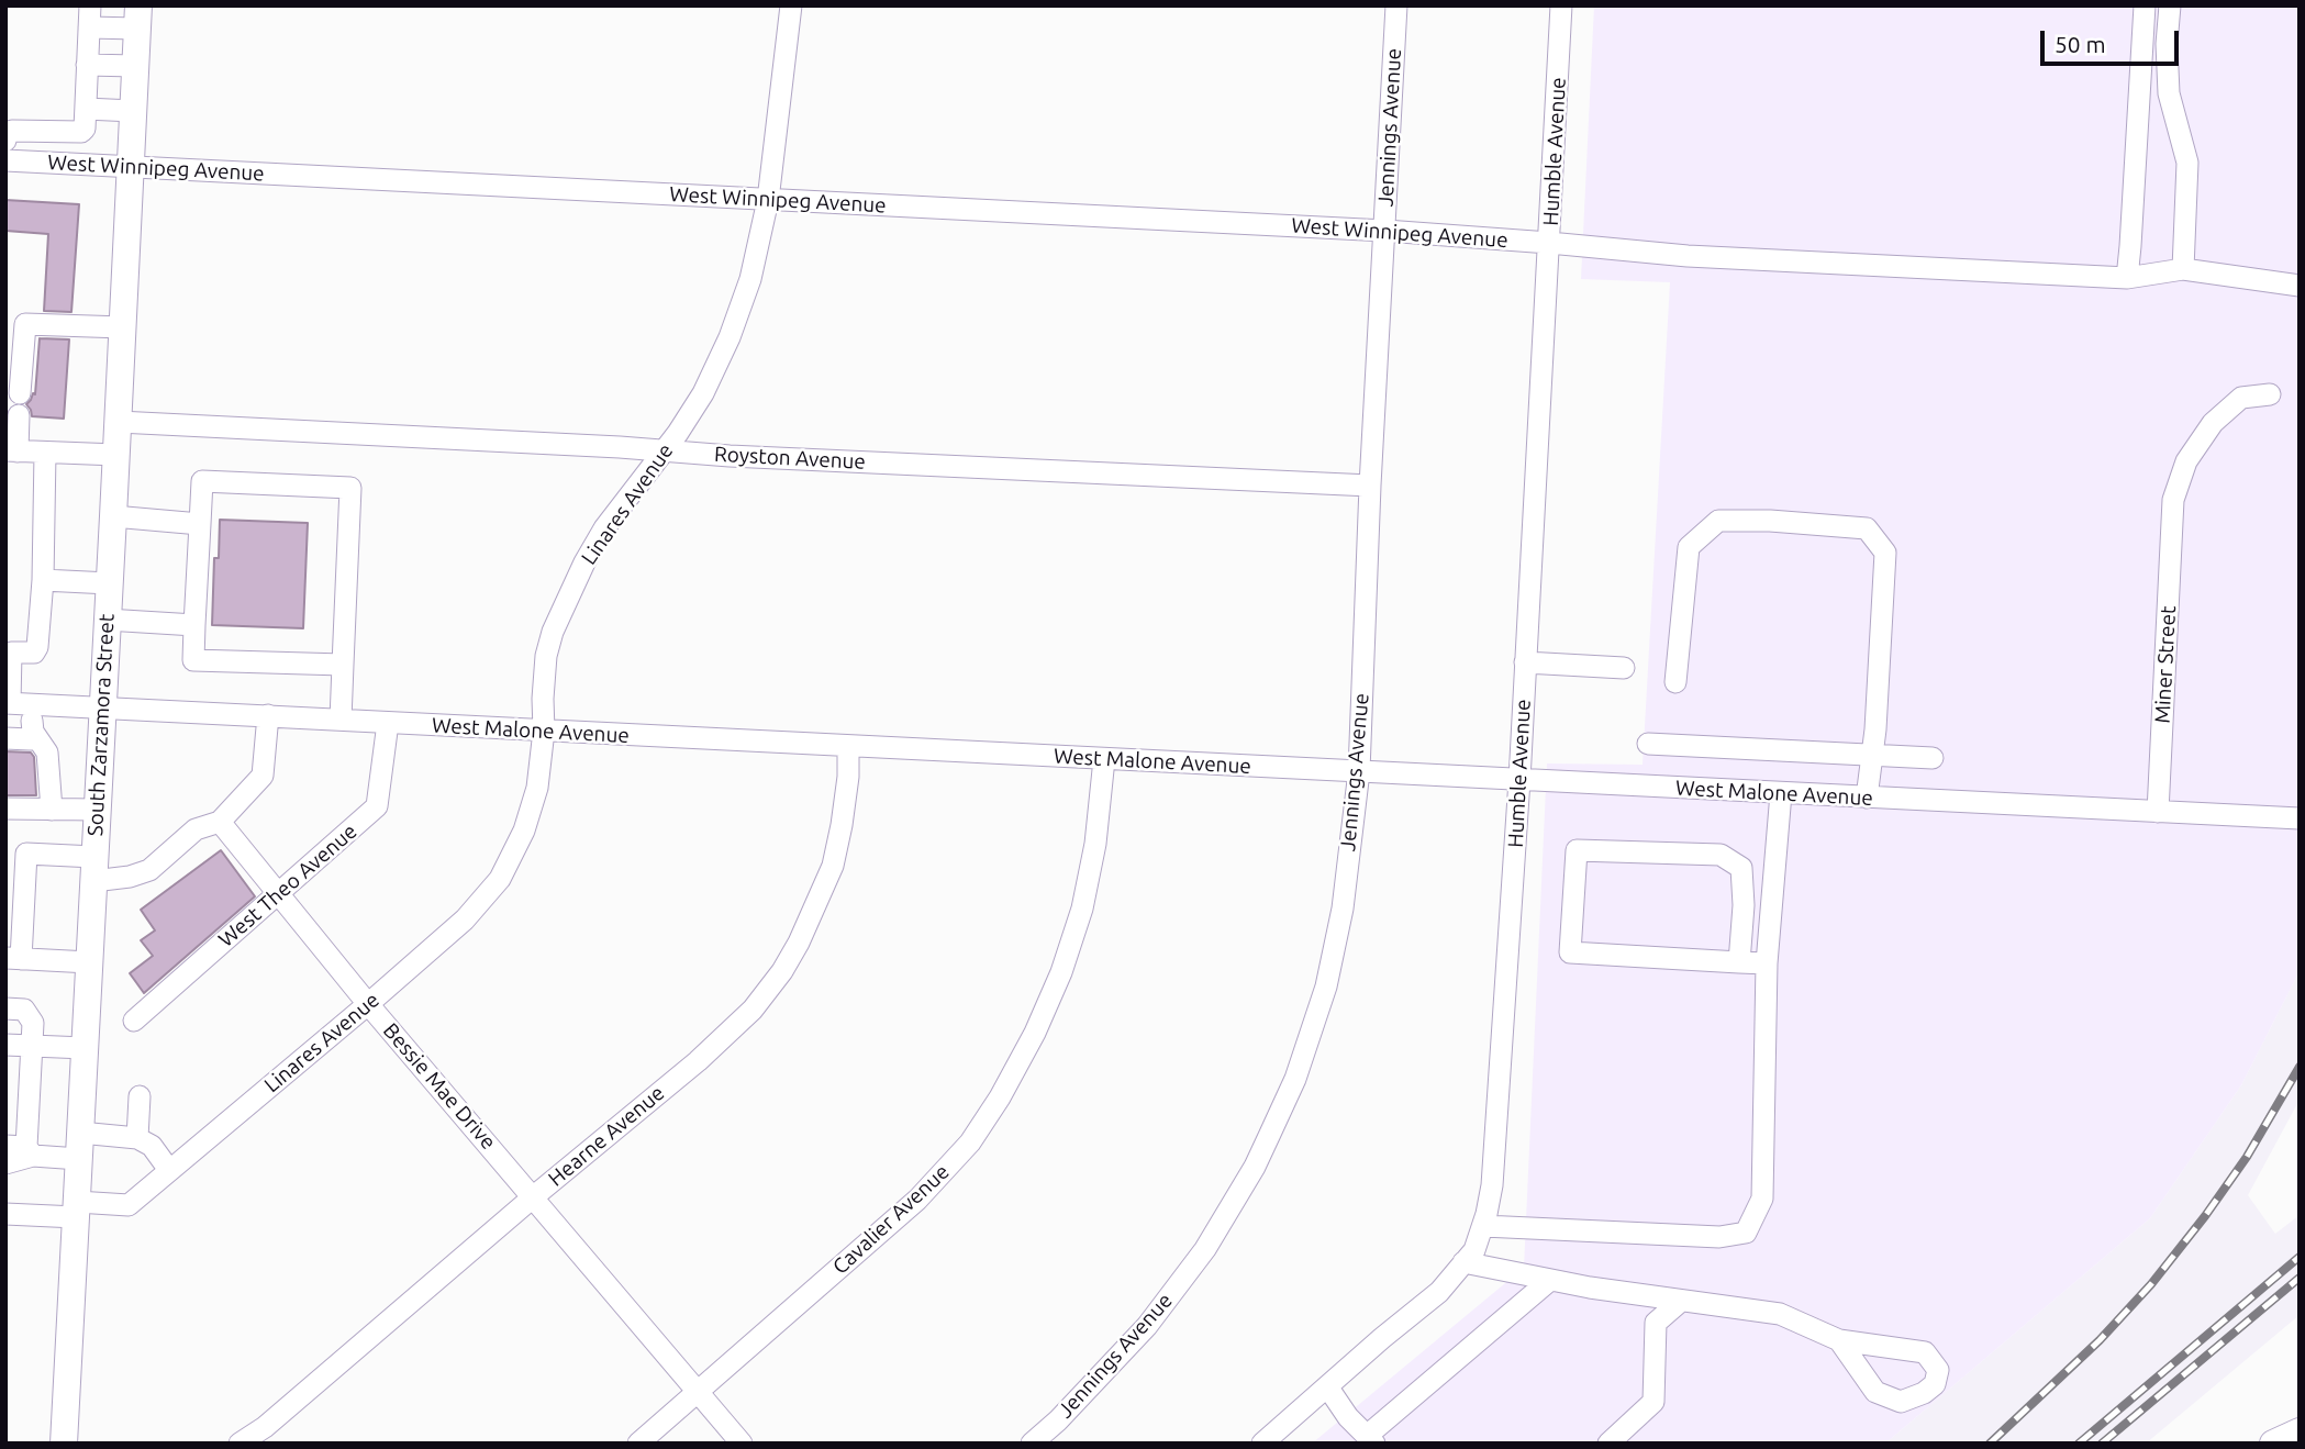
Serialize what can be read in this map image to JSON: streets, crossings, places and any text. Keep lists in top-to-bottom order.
{
  "streets": {
    "main road": ["South Zarzamora Street"],
    "street": [
      "Jennings Avenue",
      "Humble Avenue",
      "West Winnipeg Avenue",
      "Royston Avenue",
      "Linares Avenue",
      "Miner Street",
      "West Malone Avenue",
      "West Theo Avenue",
      "Bessie Mae Drive",
      "Hearne Avenue",
      "Cavalier Avenue"
    ]
  },
  "crossings": [
    ["Jennings Avenue", "West Winnipeg Avenue"],
    ["Jennings Avenue", "Royston Avenue"],
    ["Jennings Avenue", "West Malone Avenue"],
    ["Humble Avenue", "West Winnipeg Avenue"],
    ["Humble Avenue", "West Malone Avenue"],
    ["West Winnipeg Avenue", "Linares Avenue"],
    ["West Winnipeg Avenue", "South Zarzamora Street"],
    ["Royston Avenue", "Linares Avenue"],
    ["Royston Avenue", "South Zarzamora Street"],
    ["Linares Avenue", "South Zarzamora Street"],
    ["Linares Avenue", "West Malone Avenue"],
    ["Linares Avenue", "Bessie Mae Drive"],
    ["Miner Street", "West Malone Avenue"],
    ["South Zarzamora Street", "West Malone Avenue"],
    ["West Malone Avenue", "West Theo Avenue"],
    ["West Malone Avenue", "Hearne Avenue"],
    ["West Malone Avenue", "Cavalier Avenue"],
    ["West Theo Avenue", "Bessie Mae Drive"],
    ["Bessie Mae Drive", "Hearne Avenue"],
    ["Bessie Mae Drive", "Cavalier Avenue"]
  ],
  "scale_bar": "50 m"
}
